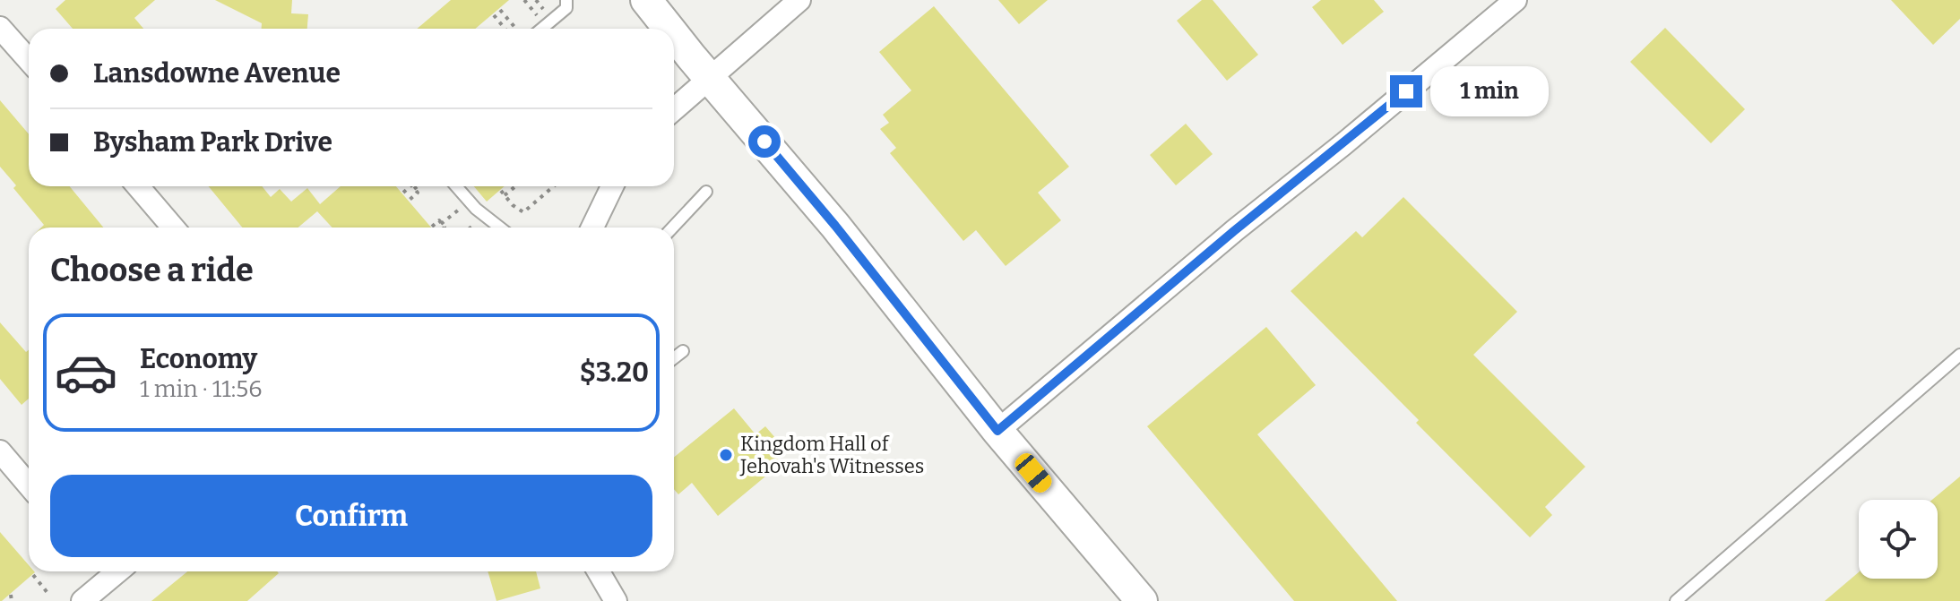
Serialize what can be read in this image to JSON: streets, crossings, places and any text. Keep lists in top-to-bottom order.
{
  "places": ["Kingdom Hall of Jehovah's Witnesses"],
  "page": {
    "banner": ["Lansdowne Avenue", "Bysham Park Drive"],
    "bubble": "1 min",
    "heading": "Choose a ride",
    "list": [
      {
        "name": "Economy",
        "note": "1 min · 11:56",
        "value": "$3.20"
      }
    ],
    "buttons": "Confirm"
  }
}
